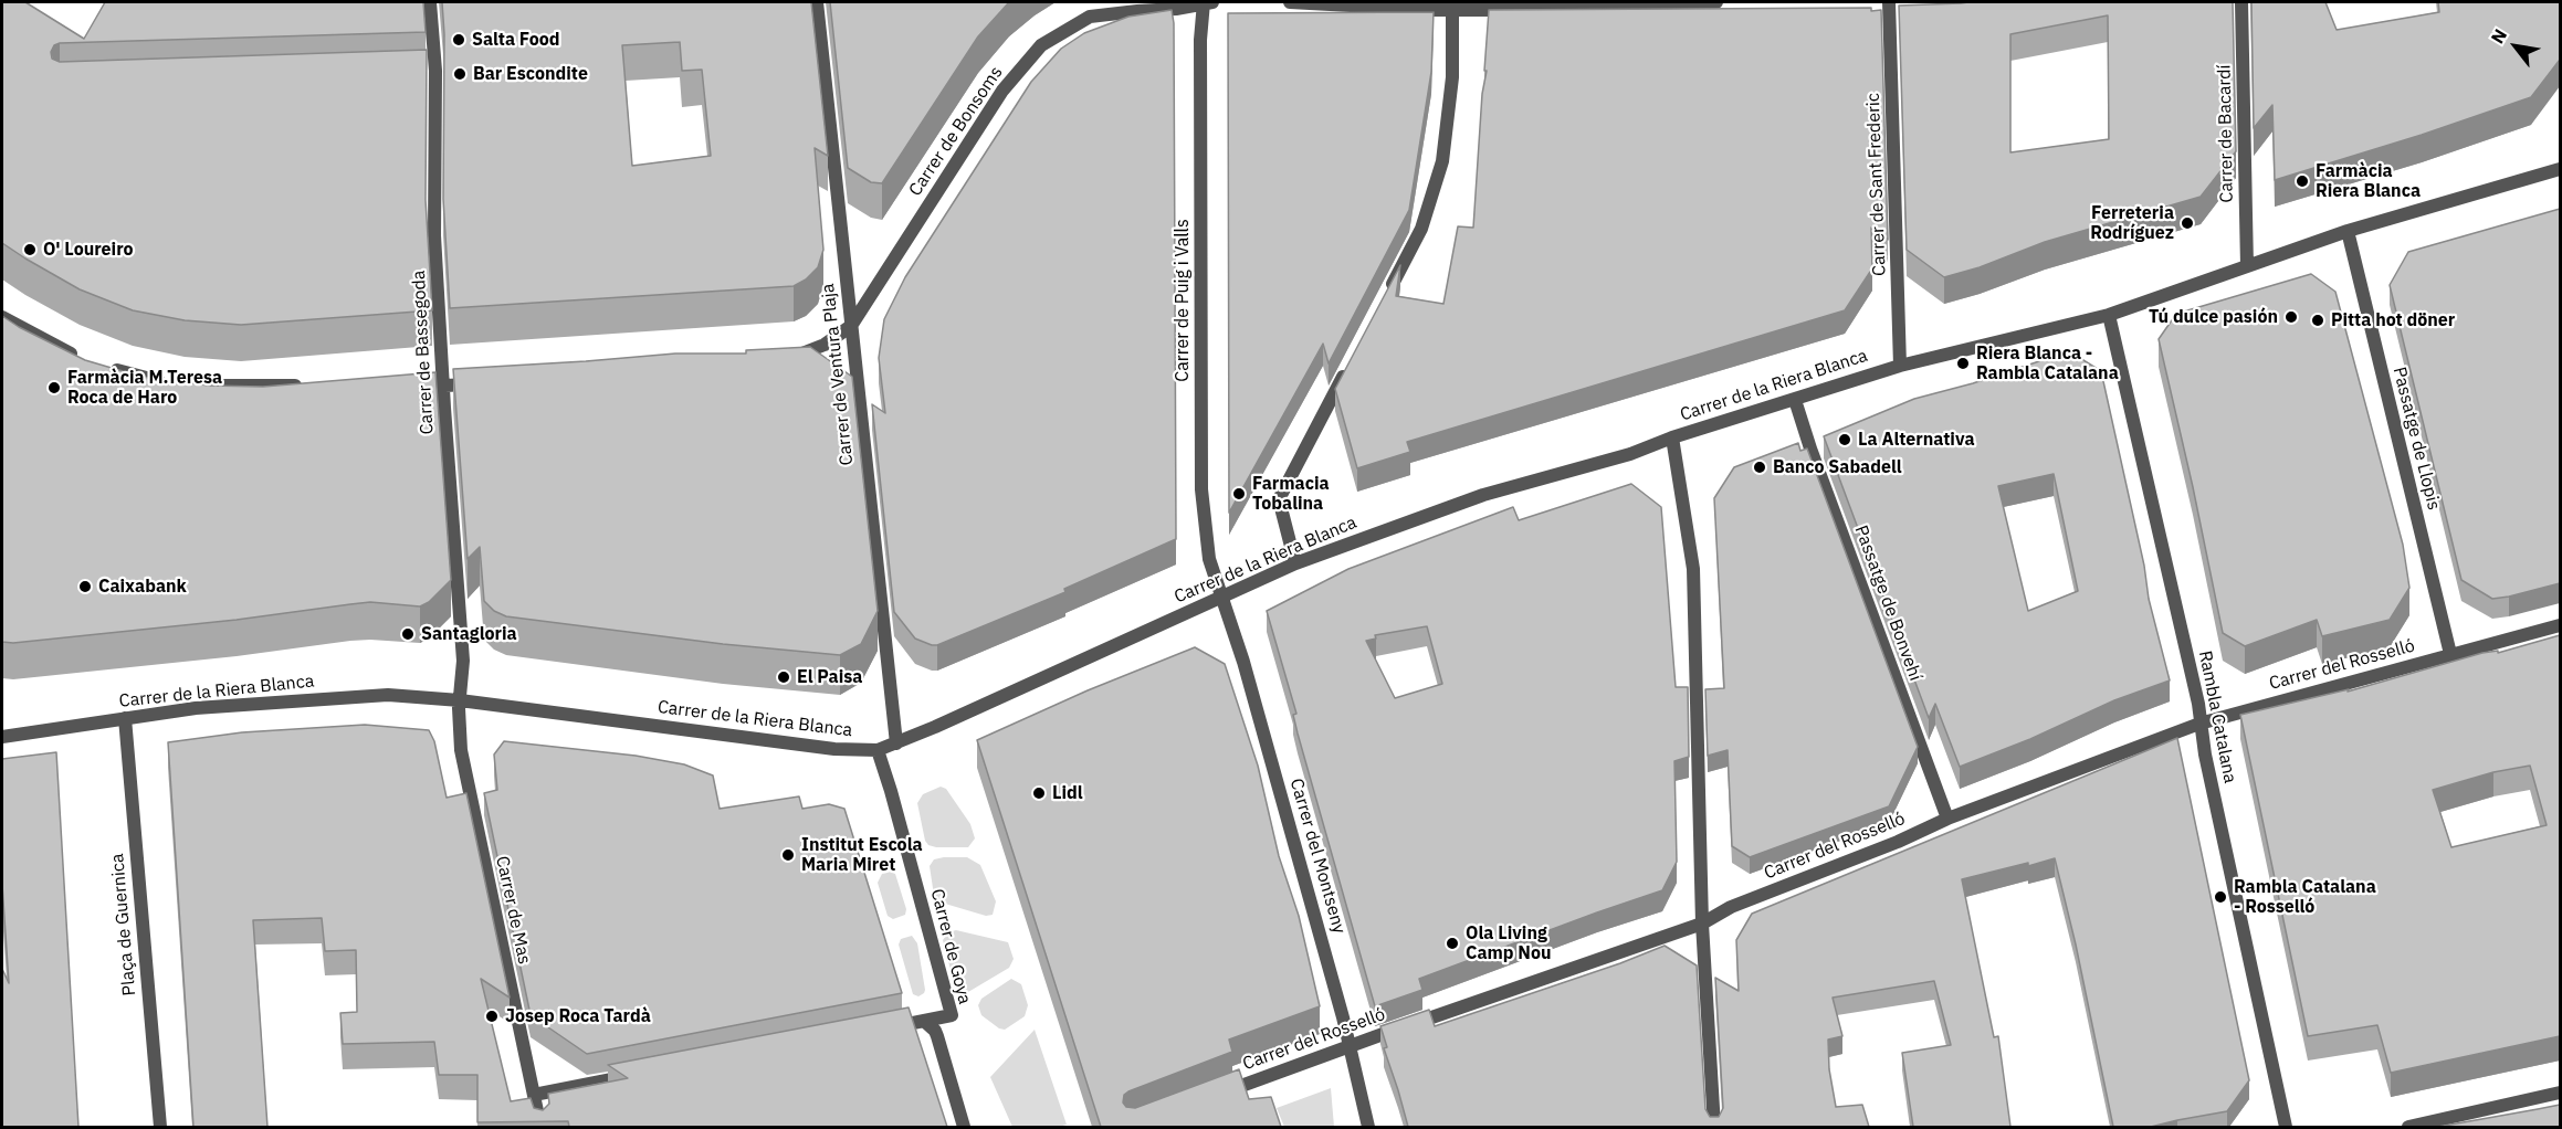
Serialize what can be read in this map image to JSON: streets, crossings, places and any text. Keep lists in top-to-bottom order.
{
  "streets": {
    "street": [
      "Carrer de Bonsoms",
      "Carrer de Bacardí",
      "Carrer de Sant Frederic",
      "Carrer de Puig i Valls",
      "Carrer de Bassegoda",
      "Carrer de Ventura Plaja",
      "Carrer de la Riera Blanca",
      "Passatge de Llopis",
      "Passatge de Bonvehí",
      "Carrer del Rosselló",
      "Rambla Catalana",
      "Carrer del Montseny",
      "Carrer de Mas",
      "Plaça de Guernica",
      "Carrer de Goya"
    ]
  },
  "crossings": [
    ["Carrer de Bonsoms", "Carrer de Puig i Valls"],
    ["Carrer de Bonsoms", "Carrer de Ventura Plaja"],
    ["Carrer de Bacardí", "Carrer de la Riera Blanca"],
    ["Carrer de Sant Frederic", "Carrer de la Riera Blanca"],
    ["Carrer de Puig i Valls", "Carrer de la Riera Blanca"],
    ["Carrer de Puig i Valls", "Carrer del Montseny"],
    ["Carrer de Bassegoda", "Carrer de la Riera Blanca"],
    ["Carrer de Bassegoda", "Carrer de Mas"],
    ["Carrer de Ventura Plaja", "Carrer de la Riera Blanca"],
    ["Carrer de la Riera Blanca", "Passatge de Llopis"],
    ["Carrer de la Riera Blanca", "Passatge de Bonvehí"],
    ["Carrer de la Riera Blanca", "Rambla Catalana"],
    ["Carrer de la Riera Blanca", "Carrer del Montseny"],
    ["Carrer de la Riera Blanca", "Carrer de Mas"],
    ["Carrer de la Riera Blanca", "Plaça de Guernica"],
    ["Carrer de la Riera Blanca", "Carrer de Goya"],
    ["Passatge de Llopis", "Carrer del Rosselló"],
    ["Passatge de Bonvehí", "Carrer del Rosselló"],
    ["Carrer del Rosselló", "Rambla Catalana"],
    ["Carrer del Rosselló", "Carrer del Montseny"]
  ],
  "places": [
    "Salta Food",
    "Bar Escondite",
    "Farmàcia Riera Blanca",
    "Ferreteria Rodríguez",
    "O' Loureiro",
    "Tú dulce pasión",
    "Pitta hot döner",
    "Riera Blanca - Rambla Catalana",
    "Farmàcia M.Teresa Roca de Haro",
    "La Alternativa",
    "Banco Sabadell",
    "Farmacia Tobalina",
    "Caixabank",
    "Santagloria",
    "El Paisa",
    "Lidl",
    "Institut Escola Maria Miret",
    "Rambla Catalana - Rosselló",
    "Ola Living Camp Nou",
    "Josep Roca Tardà"
  ],
  "north": "top left"
}
